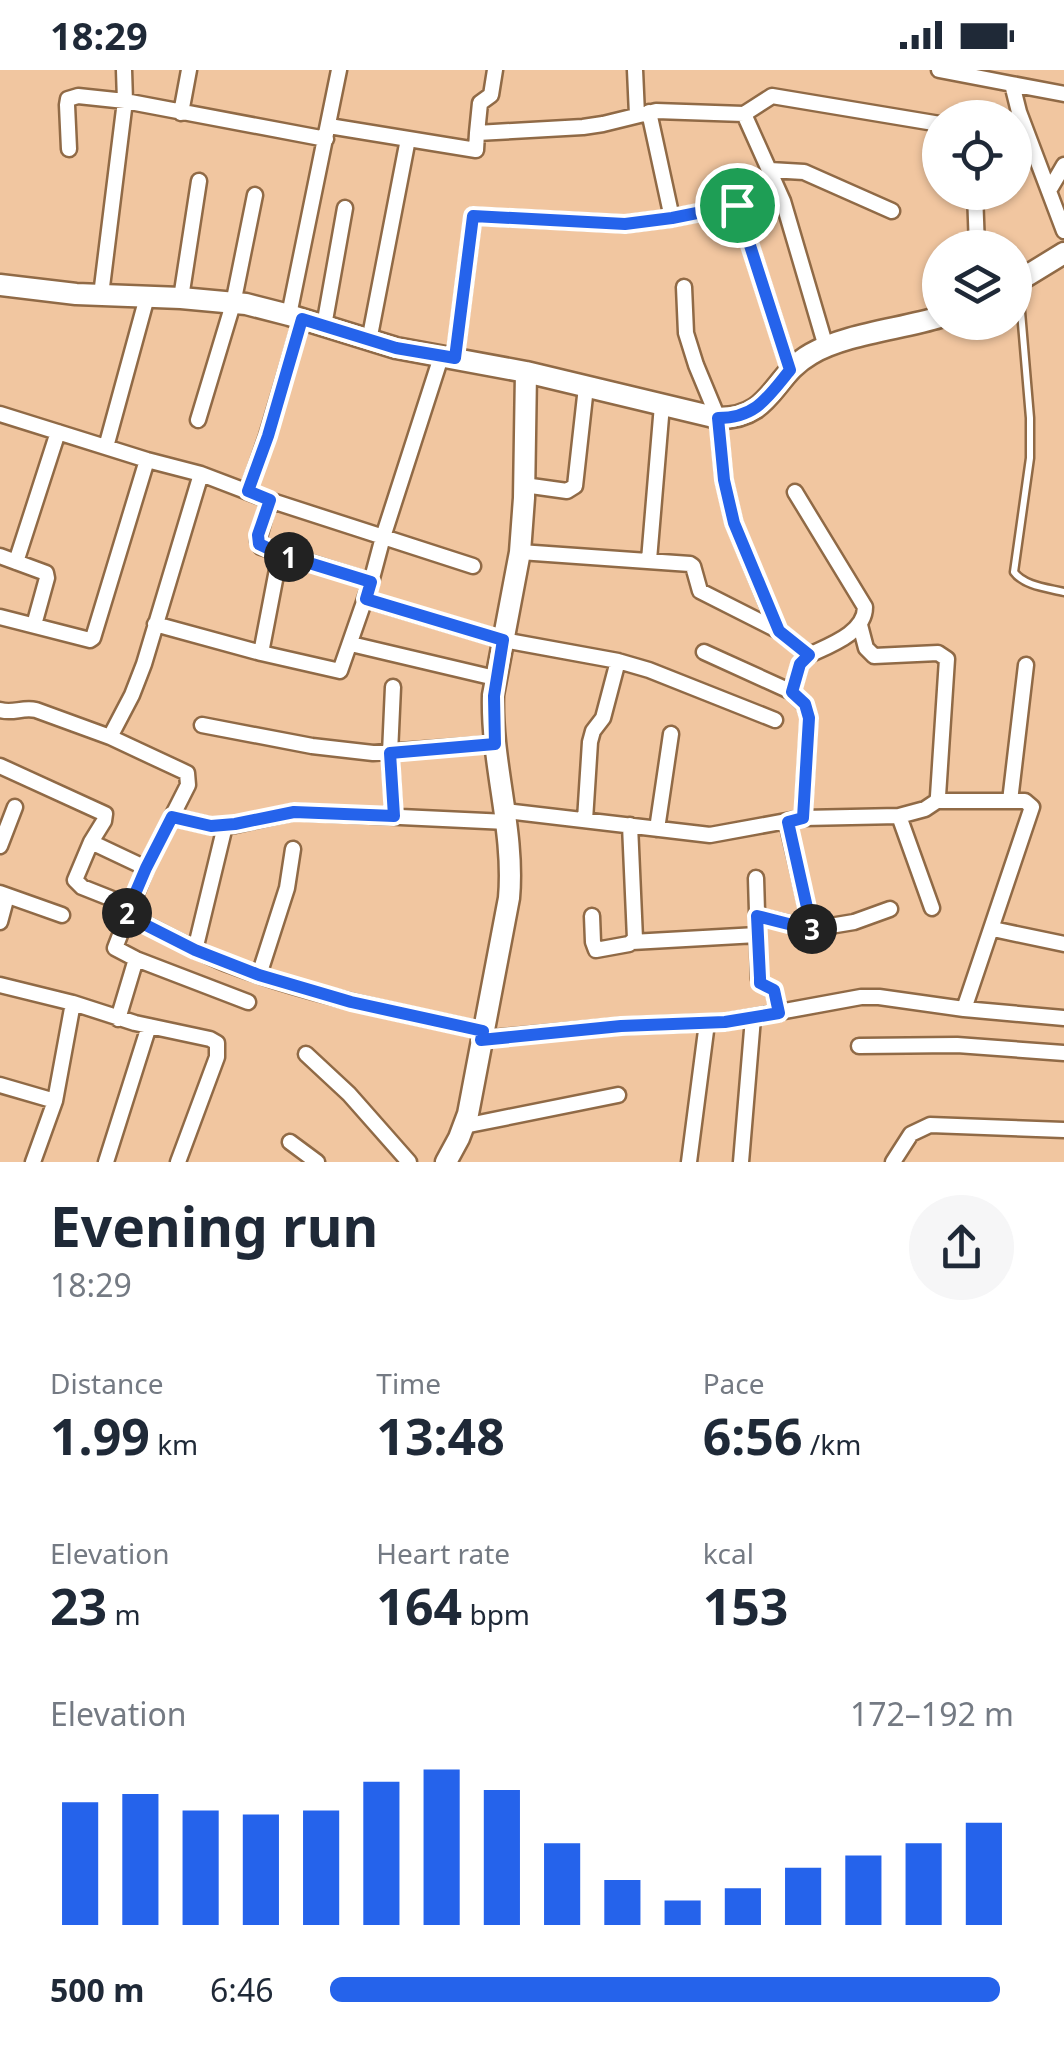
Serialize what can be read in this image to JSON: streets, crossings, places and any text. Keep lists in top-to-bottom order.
{
  "page": {
    "status": "18:29",
    "pins": ["1", "2", "3"],
    "heading": ["Evening run", "18:29"],
    "stats": [
      ["Distance", "1.99 km"],
      ["Time", "13:48"],
      ["Pace", "6:56 /km"],
      ["Elevation", "23 m"],
      ["Heart rate", "164 bpm"],
      ["kcal", "153"]
    ],
    "chart": ["Elevation", "172–192 m"],
    "list": [
      {
        "name": "500 m",
        "note": "6:46"
      }
    ]
  }
}
